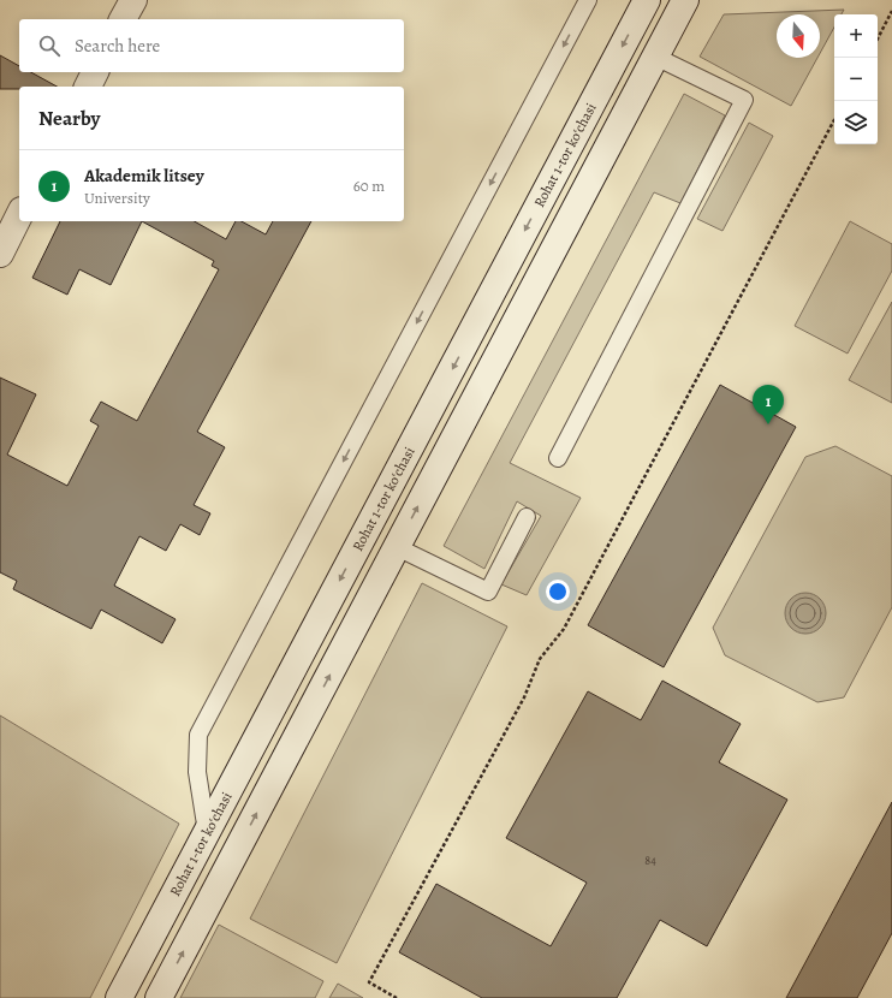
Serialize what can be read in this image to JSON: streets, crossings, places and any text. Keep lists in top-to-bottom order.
{
  "streets": {
    "street": ["Rohat 1-tor koʻchasi"]
  },
  "house_numbers": ["84"],
  "north": "bottom",
  "page": {
    "map_buttons": ["+", "−"],
    "search": "Search here",
    "heading": "Nearby",
    "list": [
      {
        "mark": "1",
        "name": "Akademik litsey",
        "note": "University",
        "value": "60 m"
      }
    ],
    "pins": "1"
  }
}
